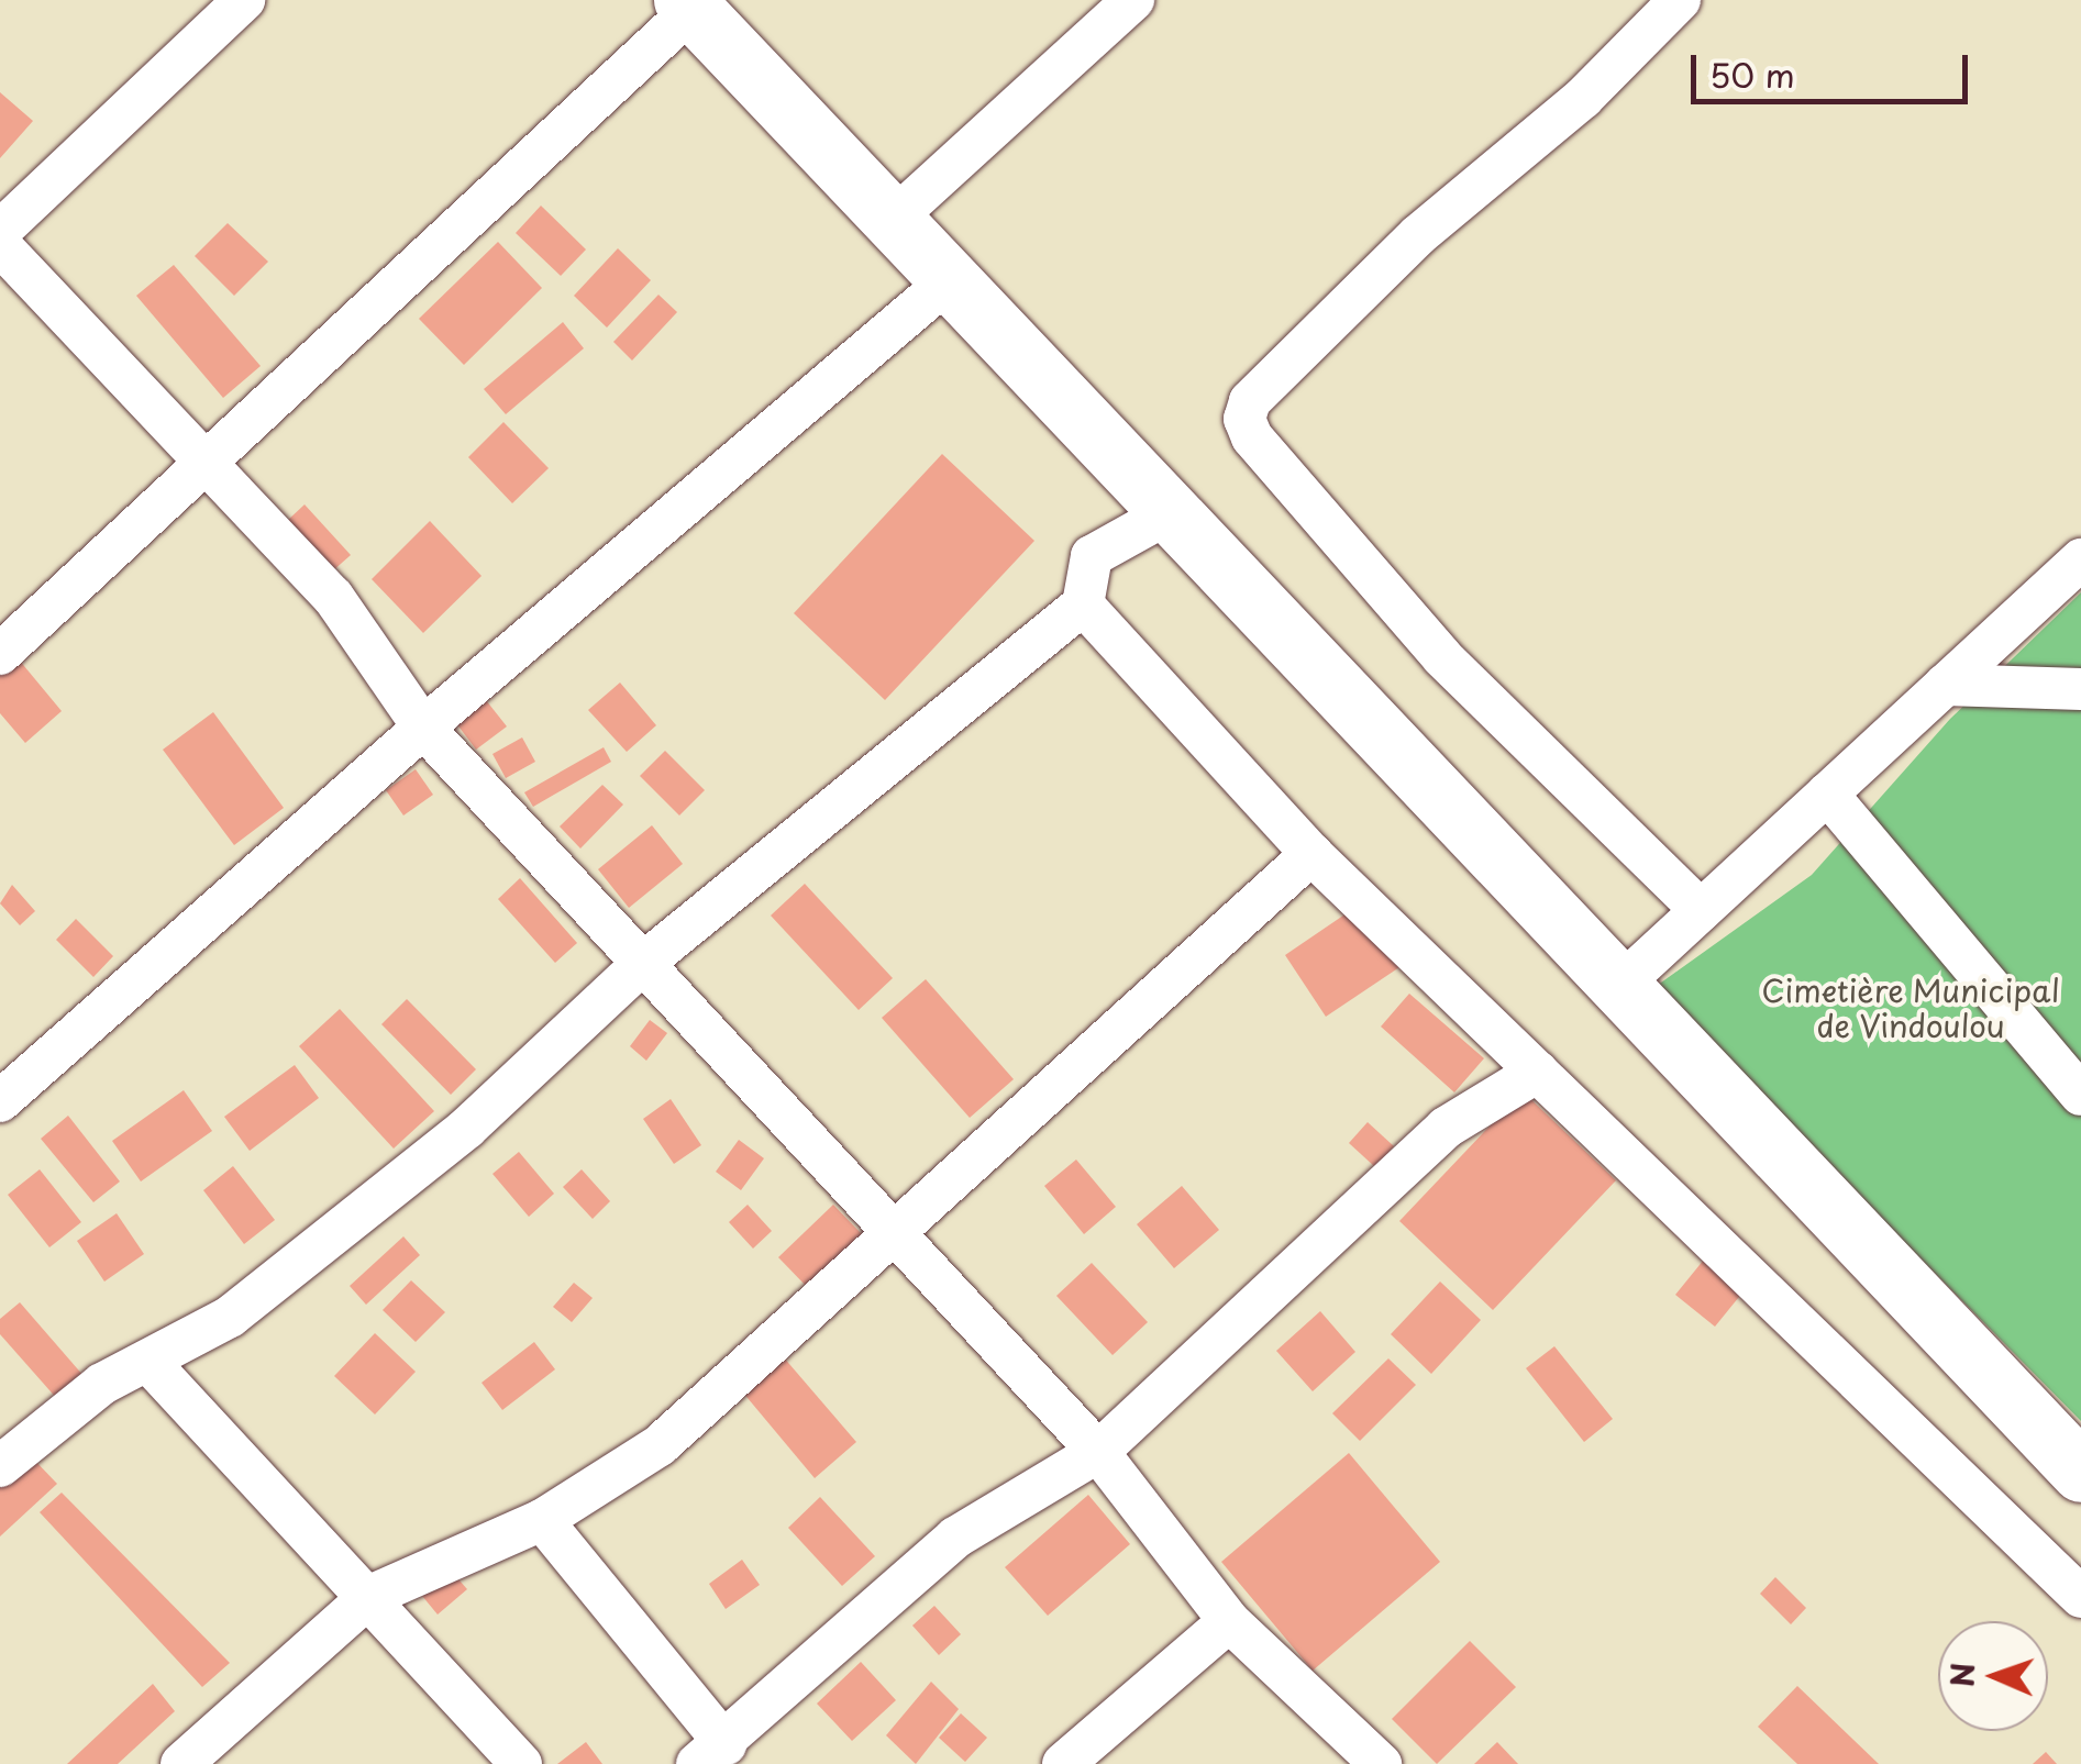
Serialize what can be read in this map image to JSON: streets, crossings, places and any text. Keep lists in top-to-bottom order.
{
  "parks": ["Cimetière Municipal de Vindoulou"],
  "scale_bar": "50 m",
  "north": "left"
}
